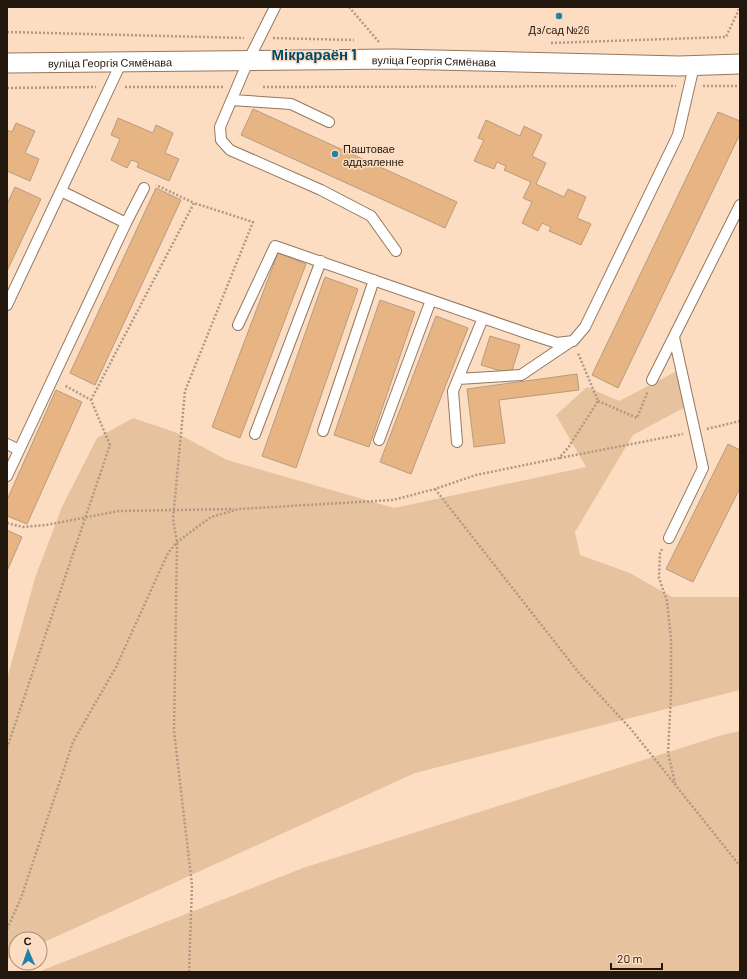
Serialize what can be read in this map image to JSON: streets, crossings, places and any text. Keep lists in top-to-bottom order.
{
  "streets": {
    "street": ["вуліца Георгія Сямёнава"]
  },
  "districts": ["Мікрараён 1"],
  "places": ["Дз/сад №26", "Паштовае аддзяленне"],
  "scale_bar": "20 m",
  "north": "top"
}
